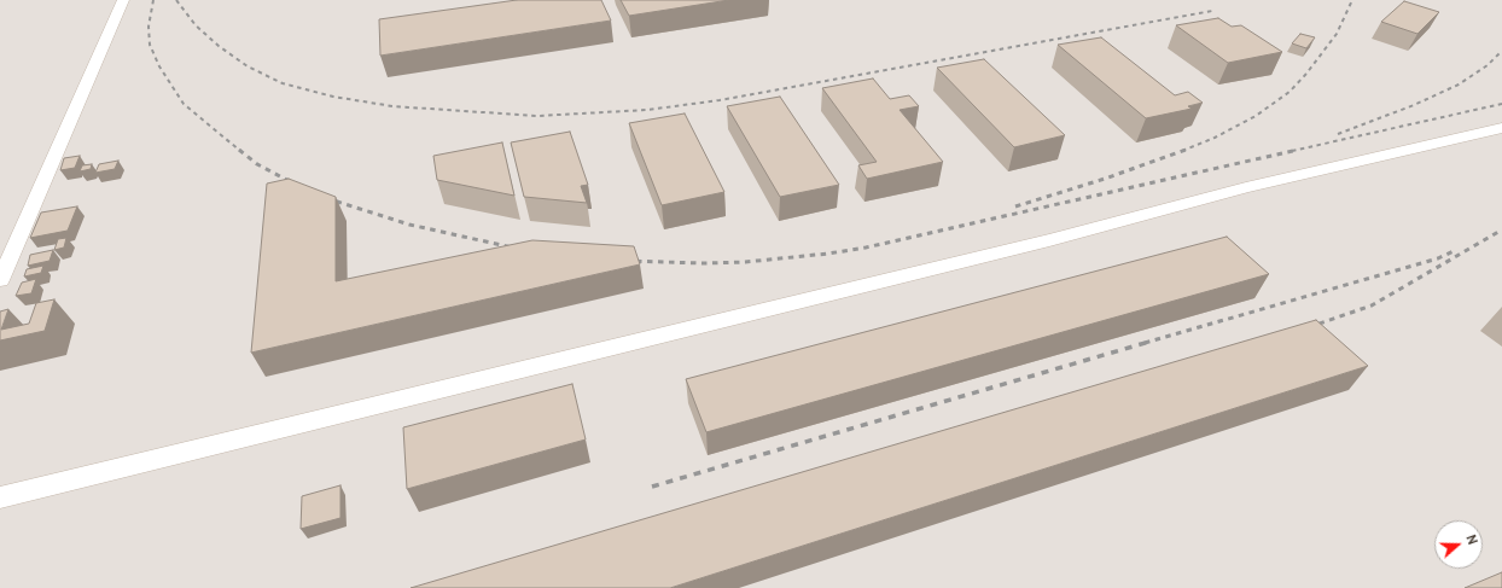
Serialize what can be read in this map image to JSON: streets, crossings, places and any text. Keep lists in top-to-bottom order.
{
  "north": "right"
}
